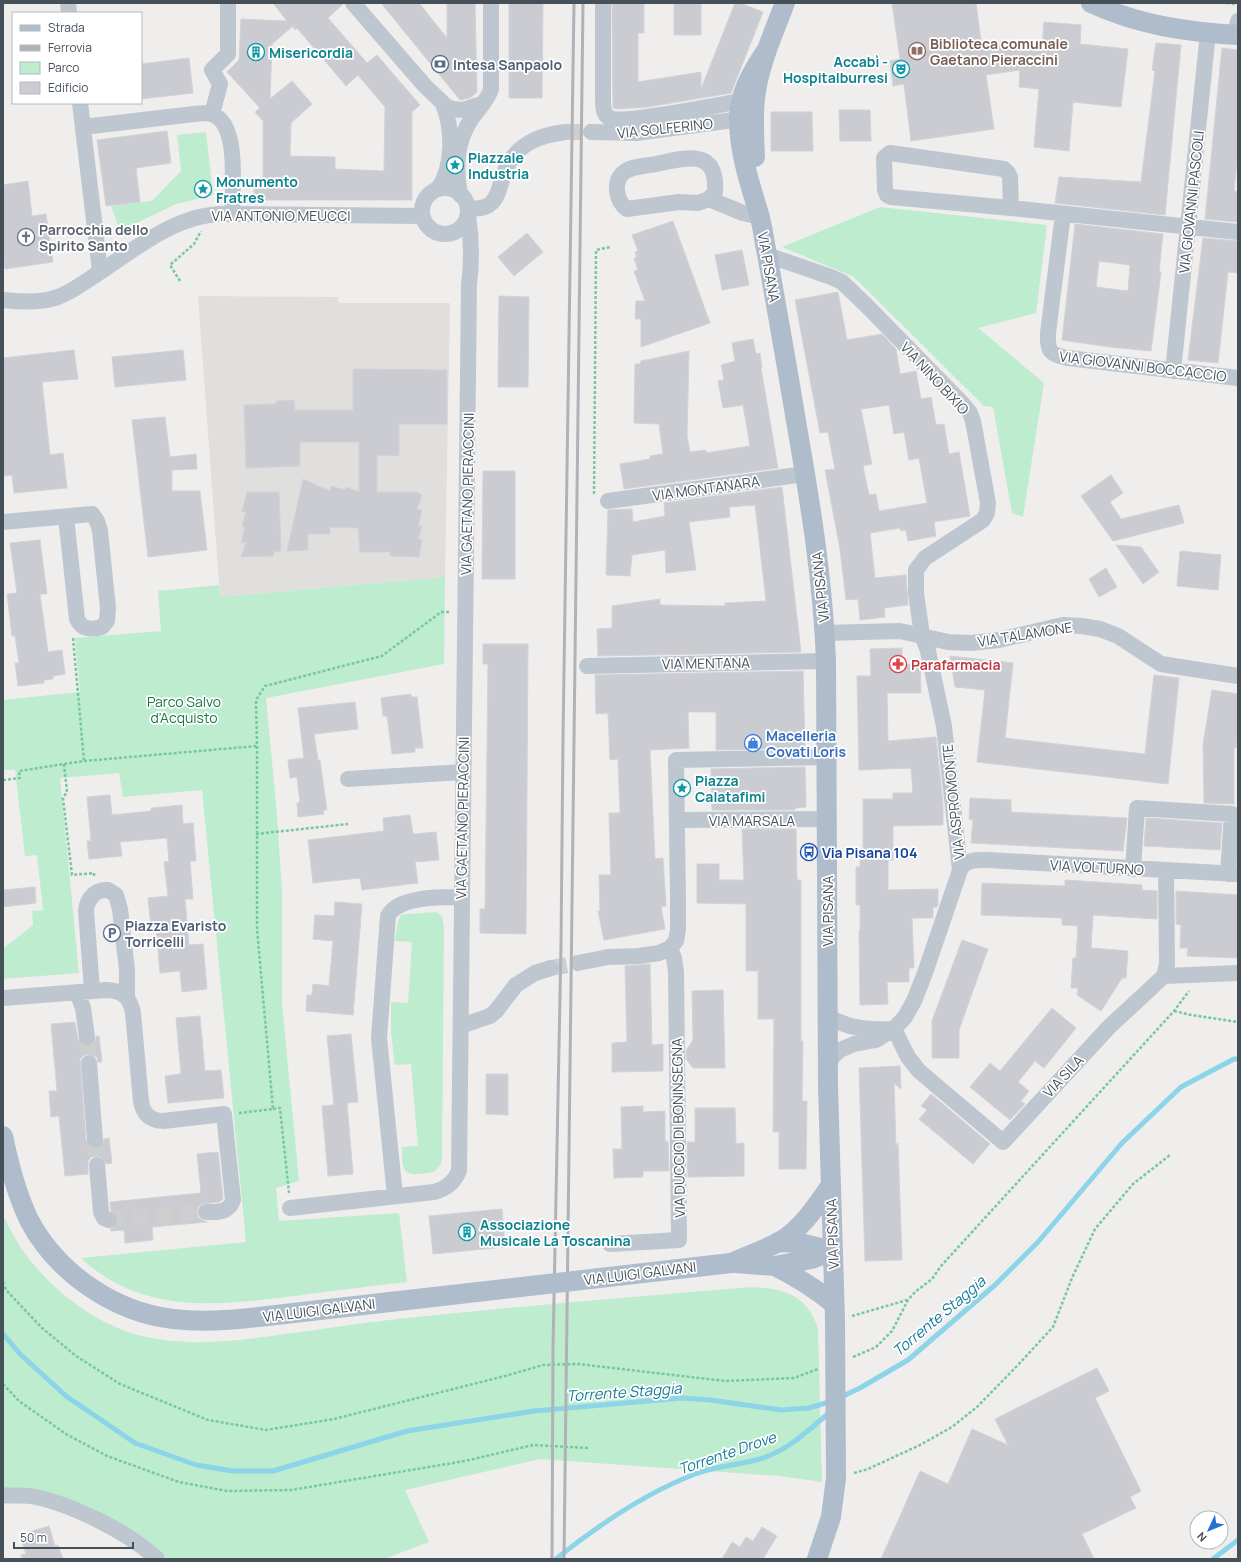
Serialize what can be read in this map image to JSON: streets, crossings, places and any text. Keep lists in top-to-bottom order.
{
  "streets": {
    "main road": ["VIA PISANA", "VIA LUIGI GALVANI"],
    "street": [
      "VIA SOLFERINO",
      "VIA GIOVANNI PASCOLI",
      "VIA ANTONIO MEUCCI",
      "VIA GIOVANNI BOCCACCIO",
      "VIA NINO BIXIO",
      "VIA MONTANARA",
      "VIA GAETANO PIERACCINI",
      "VIA TALAMONE",
      "VIA MENTANA",
      "VIA ASPROMONTE",
      "VIA MARSALA",
      "VIA VOLTURNO",
      "VIA SILA",
      "VIA DUCCIO DI BONINSEGNA"
    ]
  },
  "crossings": [
    ["VIA SOLFERINO", "VIA PISANA"],
    ["VIA GIOVANNI PASCOLI", "VIA GIOVANNI BOCCACCIO"],
    ["VIA ANTONIO MEUCCI", "VIA GAETANO PIERACCINI"],
    ["VIA PISANA", "VIA NINO BIXIO"],
    ["VIA PISANA", "VIA MONTANARA"],
    ["VIA PISANA", "VIA TALAMONE"],
    ["VIA PISANA", "VIA MENTANA"],
    ["VIA PISANA", "VIA ASPROMONTE"],
    ["VIA PISANA", "VIA MARSALA"],
    ["VIA PISANA", "VIA LUIGI GALVANI"],
    ["VIA NINO BIXIO", "VIA TALAMONE"],
    ["VIA NINO BIXIO", "VIA ASPROMONTE"],
    ["VIA TALAMONE", "VIA ASPROMONTE"],
    ["VIA ASPROMONTE", "VIA VOLTURNO"],
    ["VIA ASPROMONTE", "VIA SILA"]
  ],
  "water": ["Torrente Staggia", "Torrente Drove"],
  "parks": ["Parco Salvo d'Acquisto"],
  "places": {
    "library": ["Biblioteca comunale Gaetano Pieraccini"],
    "building": ["Misericordia", "Associazione Musicale La Toscanina"],
    "bank": ["Intesa Sanpaolo"],
    "theatre": ["Accabì - Hospitalburresi"],
    "place": ["Piazzale Industria", "Monumento Fratres", "Piazza Calatafimi"],
    "church": ["Parrocchia dello Spirito Santo"],
    "pharmacy": ["Parafarmacia"],
    "shop": ["Macelleria Covati Loris"],
    "bus stop": ["Via Pisana 104"],
    "parking": ["Piazza Evaristo Torricelli"]
  },
  "legend": [
    "Strada",
    "Ferrovia",
    "Parco",
    "Edificio"
  ],
  "scale_bar": "50 m",
  "north": "bottom left"
}
